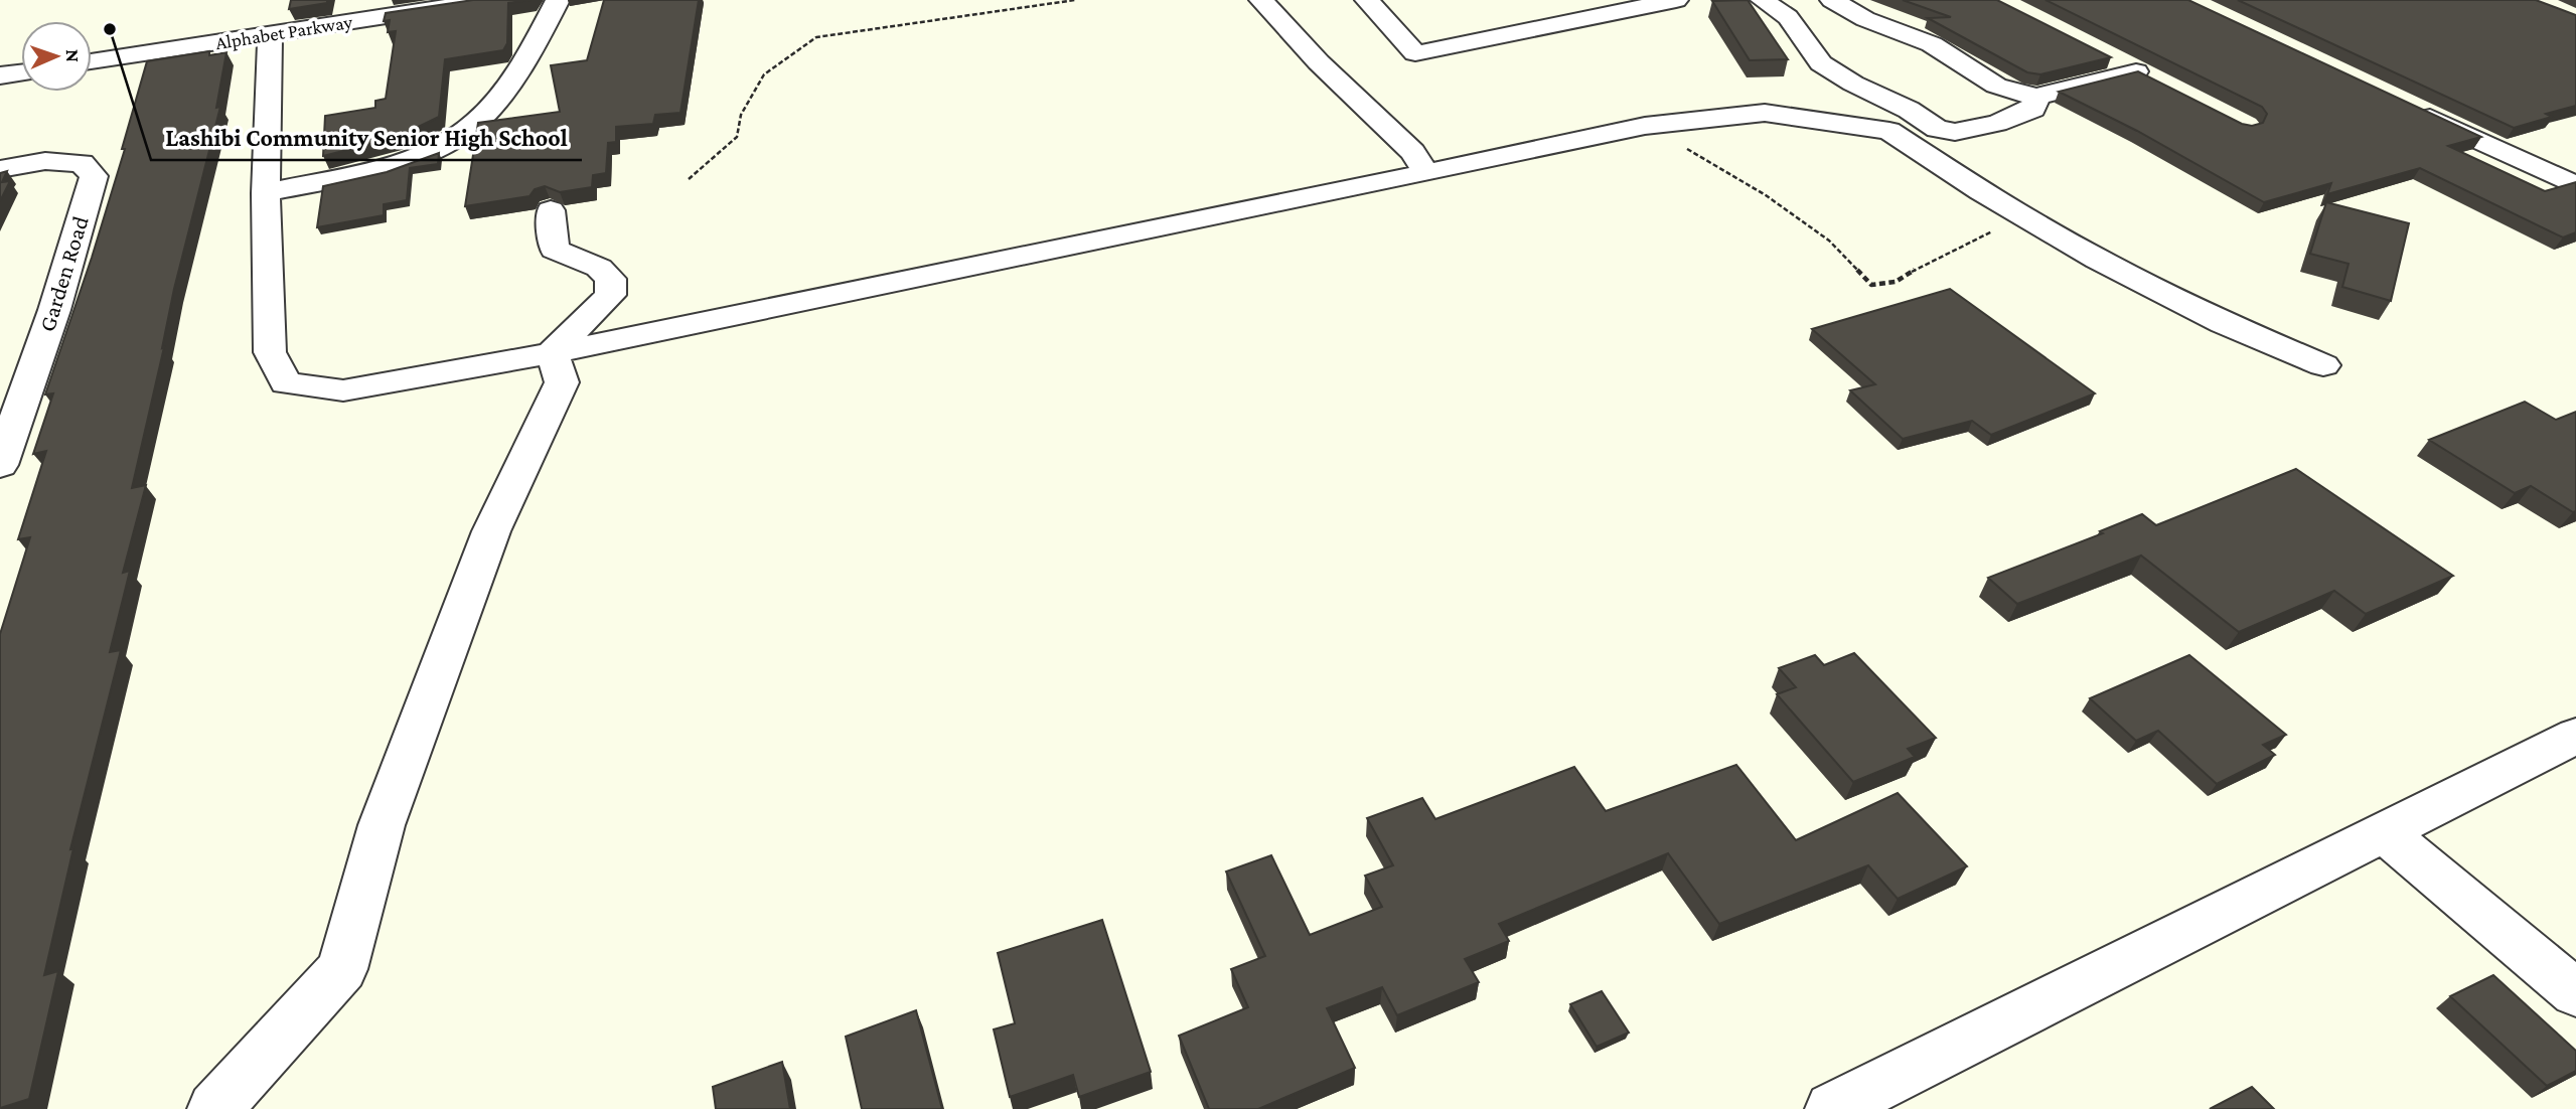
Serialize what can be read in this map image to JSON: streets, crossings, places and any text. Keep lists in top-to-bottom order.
{
  "streets": {
    "street": ["Alphabet Parkway", "Garden Road"]
  },
  "places": ["Lashibi Community Senior High School"],
  "north": "right"
}
